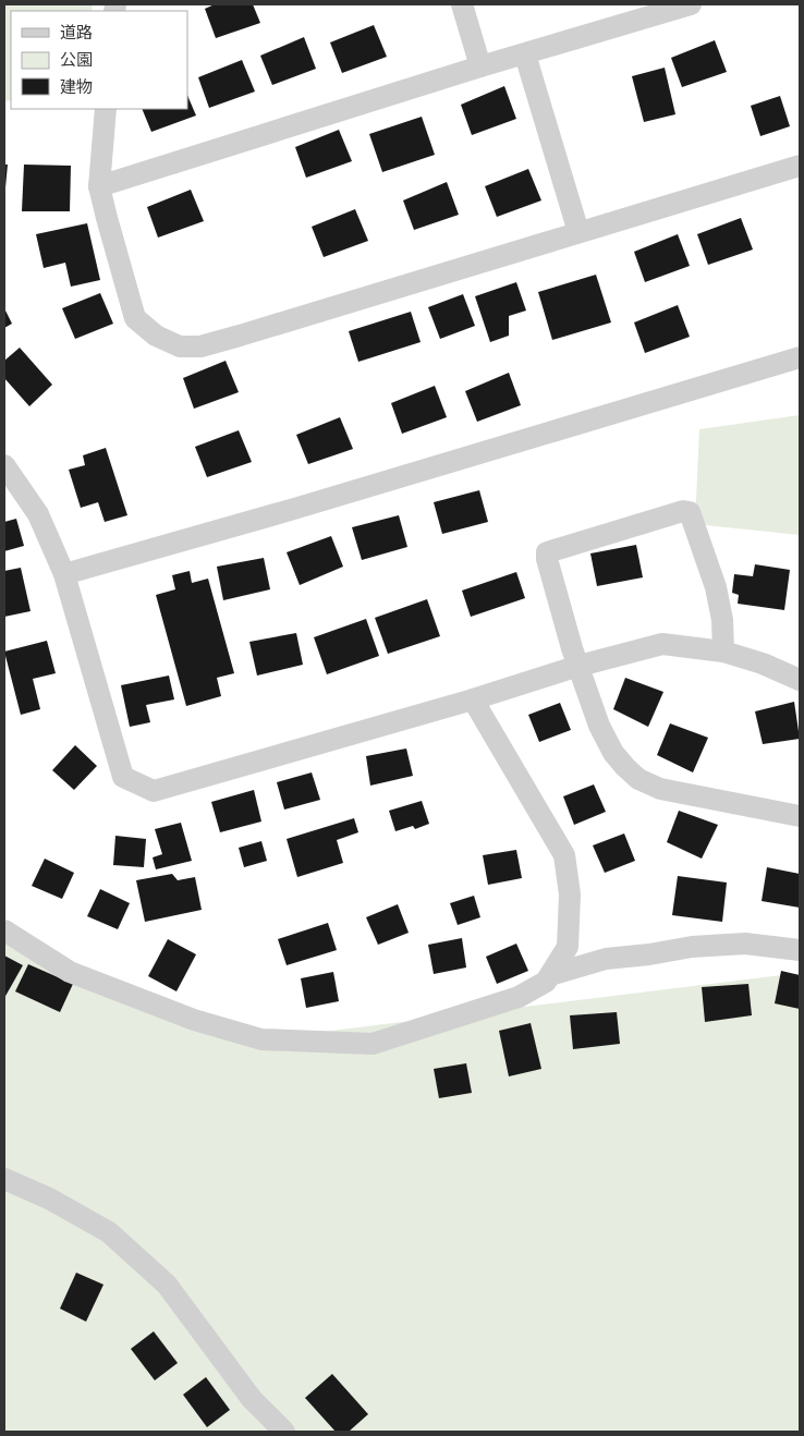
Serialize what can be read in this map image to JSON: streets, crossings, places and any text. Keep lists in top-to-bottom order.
{
  "legend": ["道路", "公園", "建物"]
}
